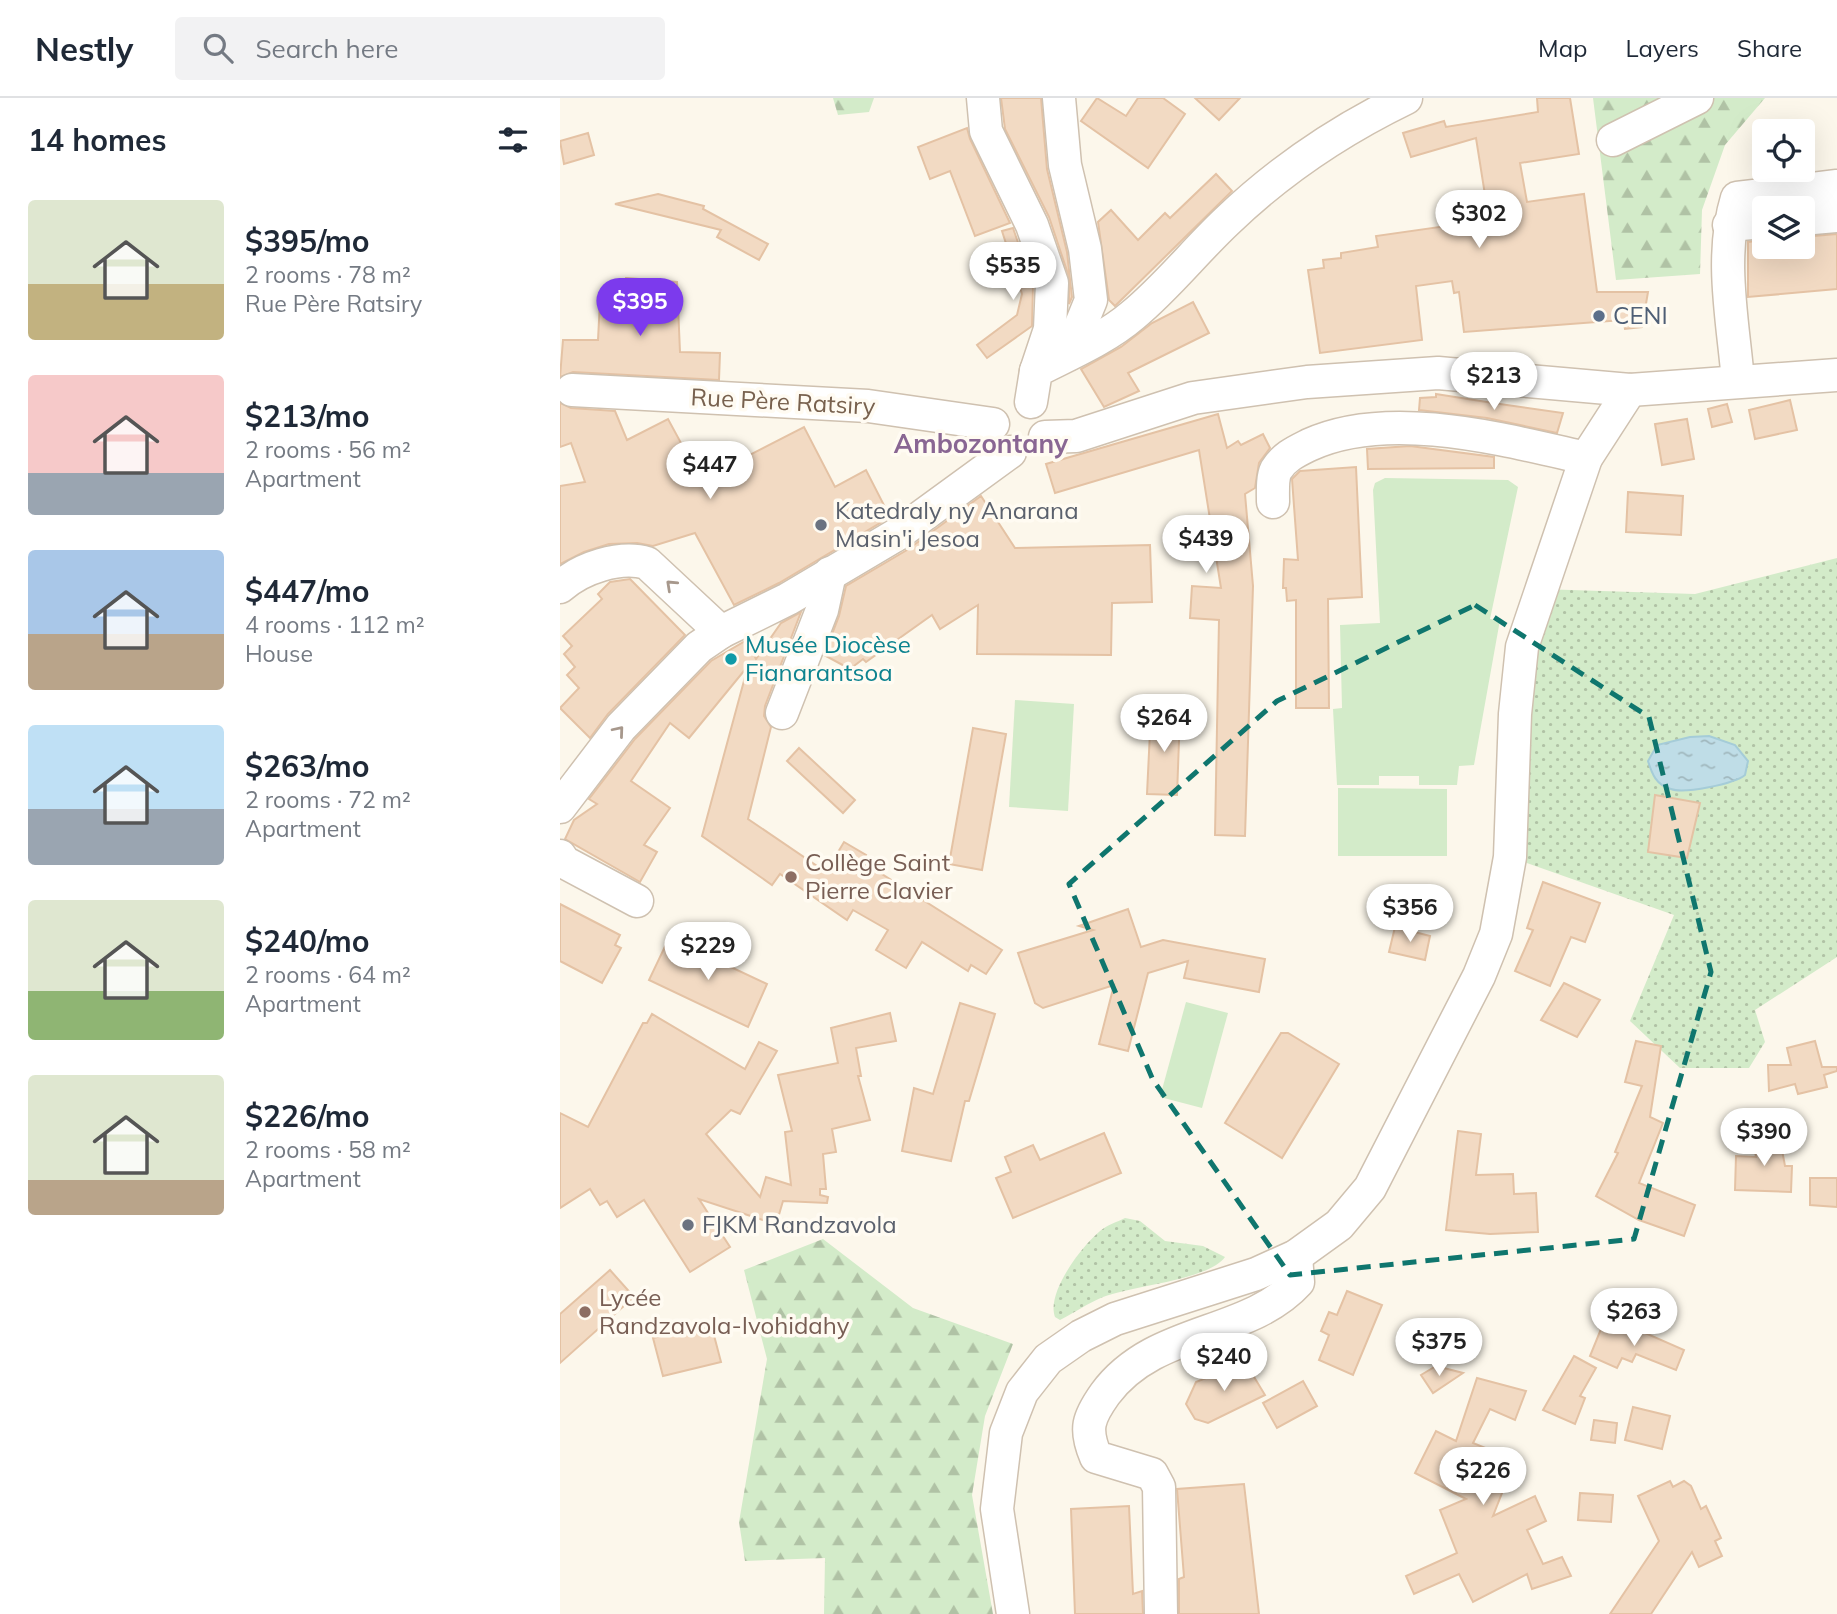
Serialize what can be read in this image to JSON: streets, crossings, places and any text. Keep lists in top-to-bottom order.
{
  "streets": {
    "street": ["Rue Père Ratsiry"]
  },
  "districts": ["Ambozontany"],
  "places": [
    "CENI",
    "Katedraly ny Anarana Masin'i Jesoa",
    "Musée Diocèse Fianarantsoa",
    "Collège Saint Pierre Clavier",
    "FJKM Randzavola",
    "Lycée Randzavola-Ivohidahy"
  ],
  "page": {
    "header": "Nestly",
    "search": "Search here",
    "nav": ["Map", "Layers", "Share"],
    "heading": "14 homes",
    "list": [
      {
        "name": "$395/mo",
        "note": "2 rooms · 78 m² · Rue Père Ratsiry"
      },
      {
        "name": "$213/mo",
        "note": "2 rooms · 56 m² · Apartment"
      },
      {
        "name": "$447/mo",
        "note": "4 rooms · 112 m² · House"
      },
      {
        "name": "$263/mo",
        "note": "2 rooms · 72 m² · Apartment"
      },
      {
        "name": "$240/mo",
        "note": "2 rooms · 64 m² · Apartment"
      },
      {
        "name": "$226/mo",
        "note": "2 rooms · 58 m² · Apartment"
      }
    ],
    "price": [
      "$302",
      "$535",
      "$395",
      "$213",
      "$447",
      "$439",
      "$264",
      "$356",
      "$229",
      "$390",
      "$263",
      "$375",
      "$240",
      "$226"
    ]
  }
}
